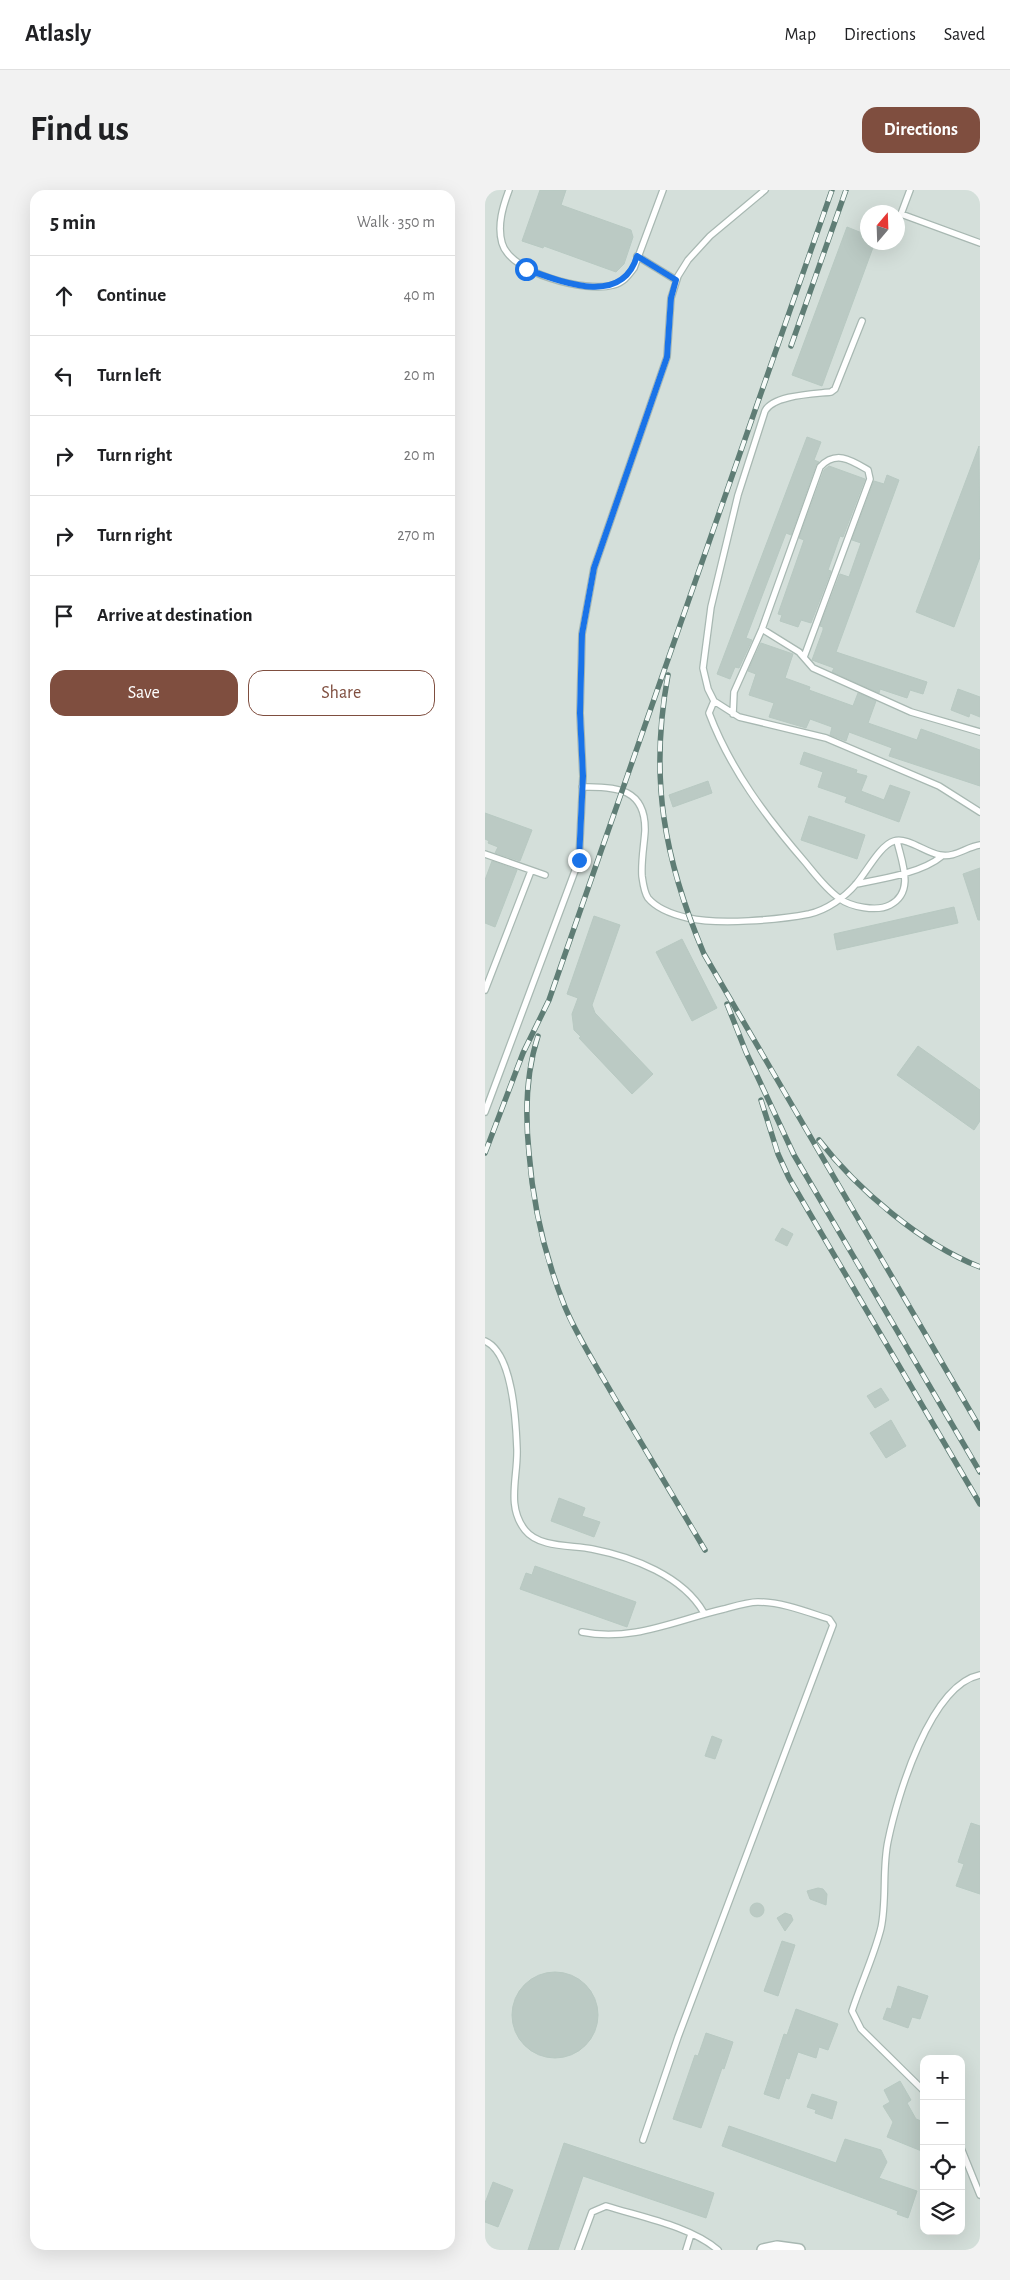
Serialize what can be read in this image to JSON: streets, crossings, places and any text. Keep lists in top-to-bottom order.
{
  "north": "top",
  "page": {
    "header": "Atlasly",
    "nav": ["Map", "Directions", "Saved"],
    "buttons": [
      "Directions",
      ["Save", "Share"]
    ],
    "title": "Find us",
    "heading": ["5 min", "Walk · 350 m"],
    "list": [
      ["Continue", "40 m"],
      ["Turn left", "20 m"],
      ["Turn right", "20 m"],
      ["Turn right", "270 m"],
      "Arrive at destination"
    ],
    "map_buttons": ["+", "−"]
  }
}
